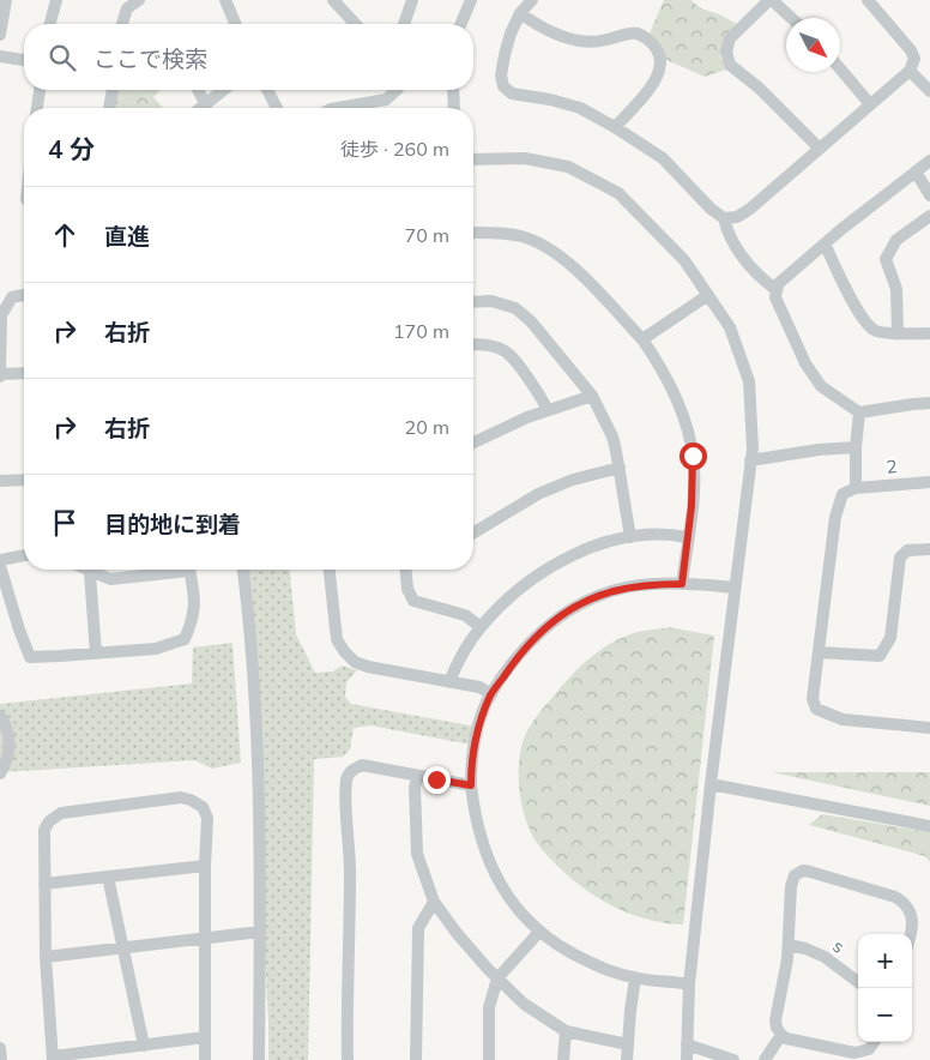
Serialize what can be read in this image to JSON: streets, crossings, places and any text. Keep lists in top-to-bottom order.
{
  "streets": {
    "street": ["2", "s"]
  },
  "north": "bottom right",
  "page": {
    "search": "ここで検索",
    "heading": ["4 分", "徒歩 · 260 m"],
    "list": [
      ["直進", "70 m"],
      ["右折", "170 m"],
      ["右折", "20 m"],
      "目的地に到着"
    ],
    "map_buttons": ["+", "−"]
  }
}
